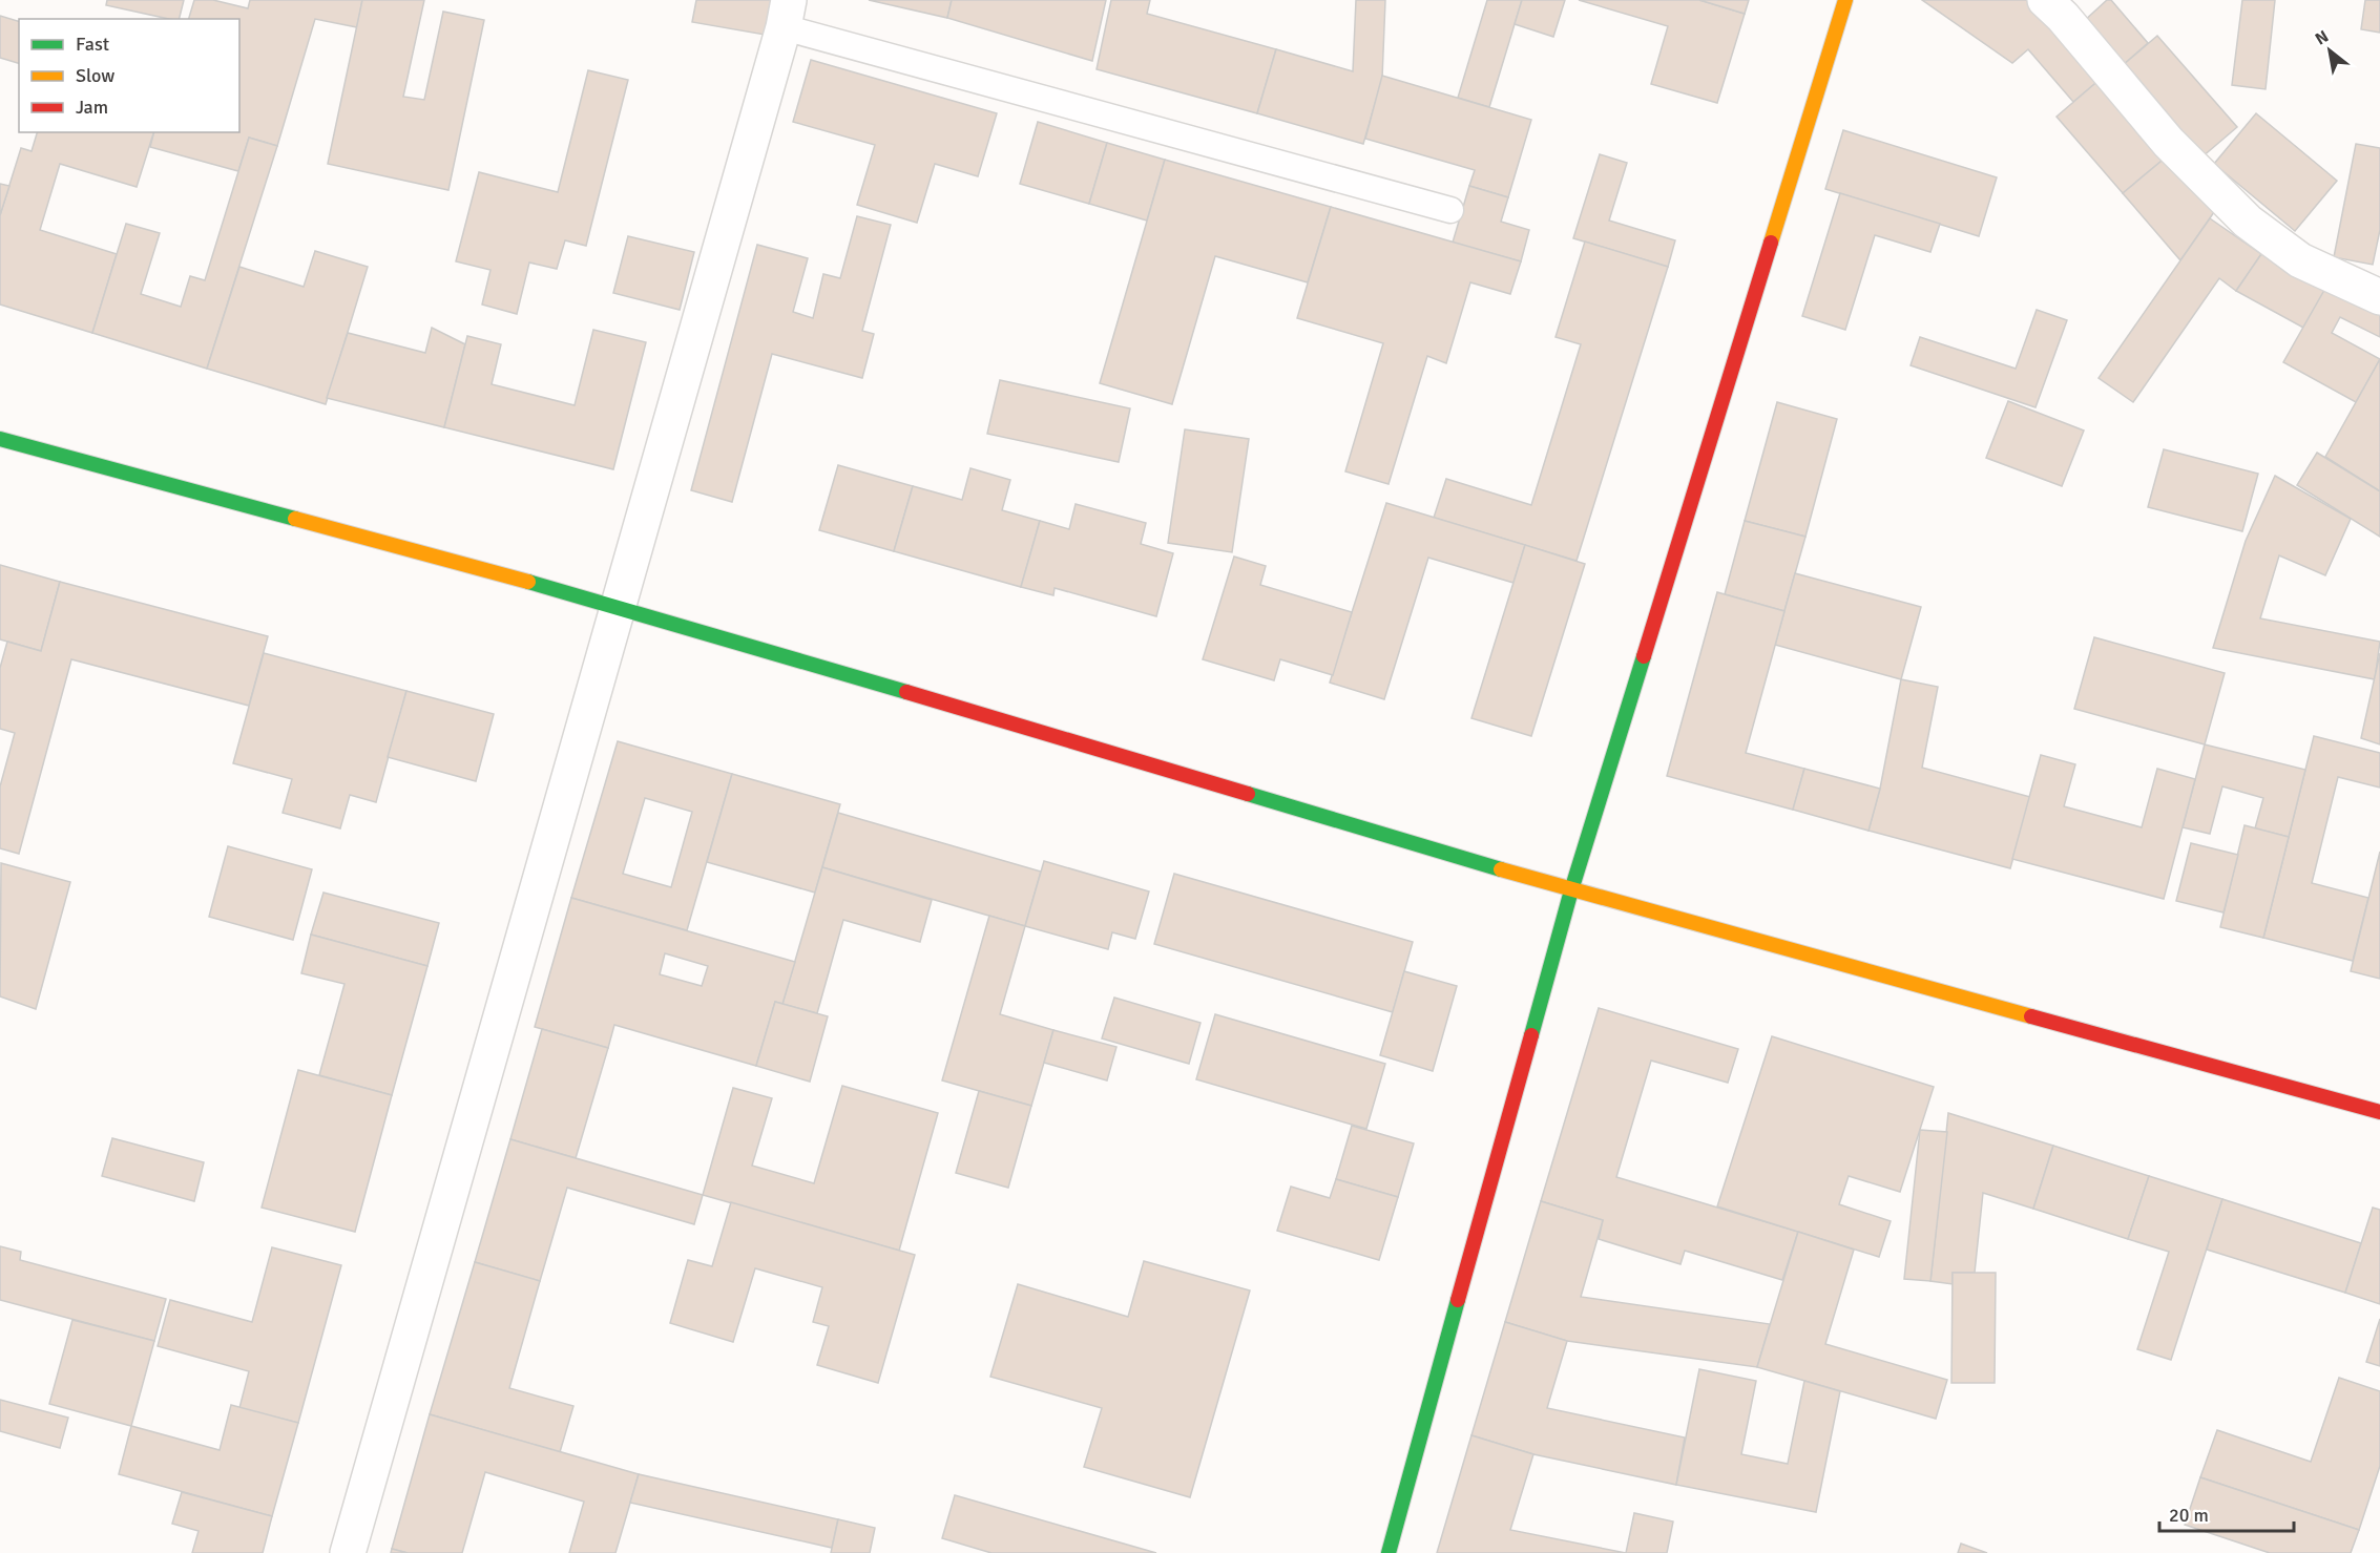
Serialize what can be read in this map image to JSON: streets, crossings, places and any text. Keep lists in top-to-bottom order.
{
  "legend": ["Fast", "Slow", "Jam"],
  "scale_bar": "20 m",
  "north": "top left"
}
